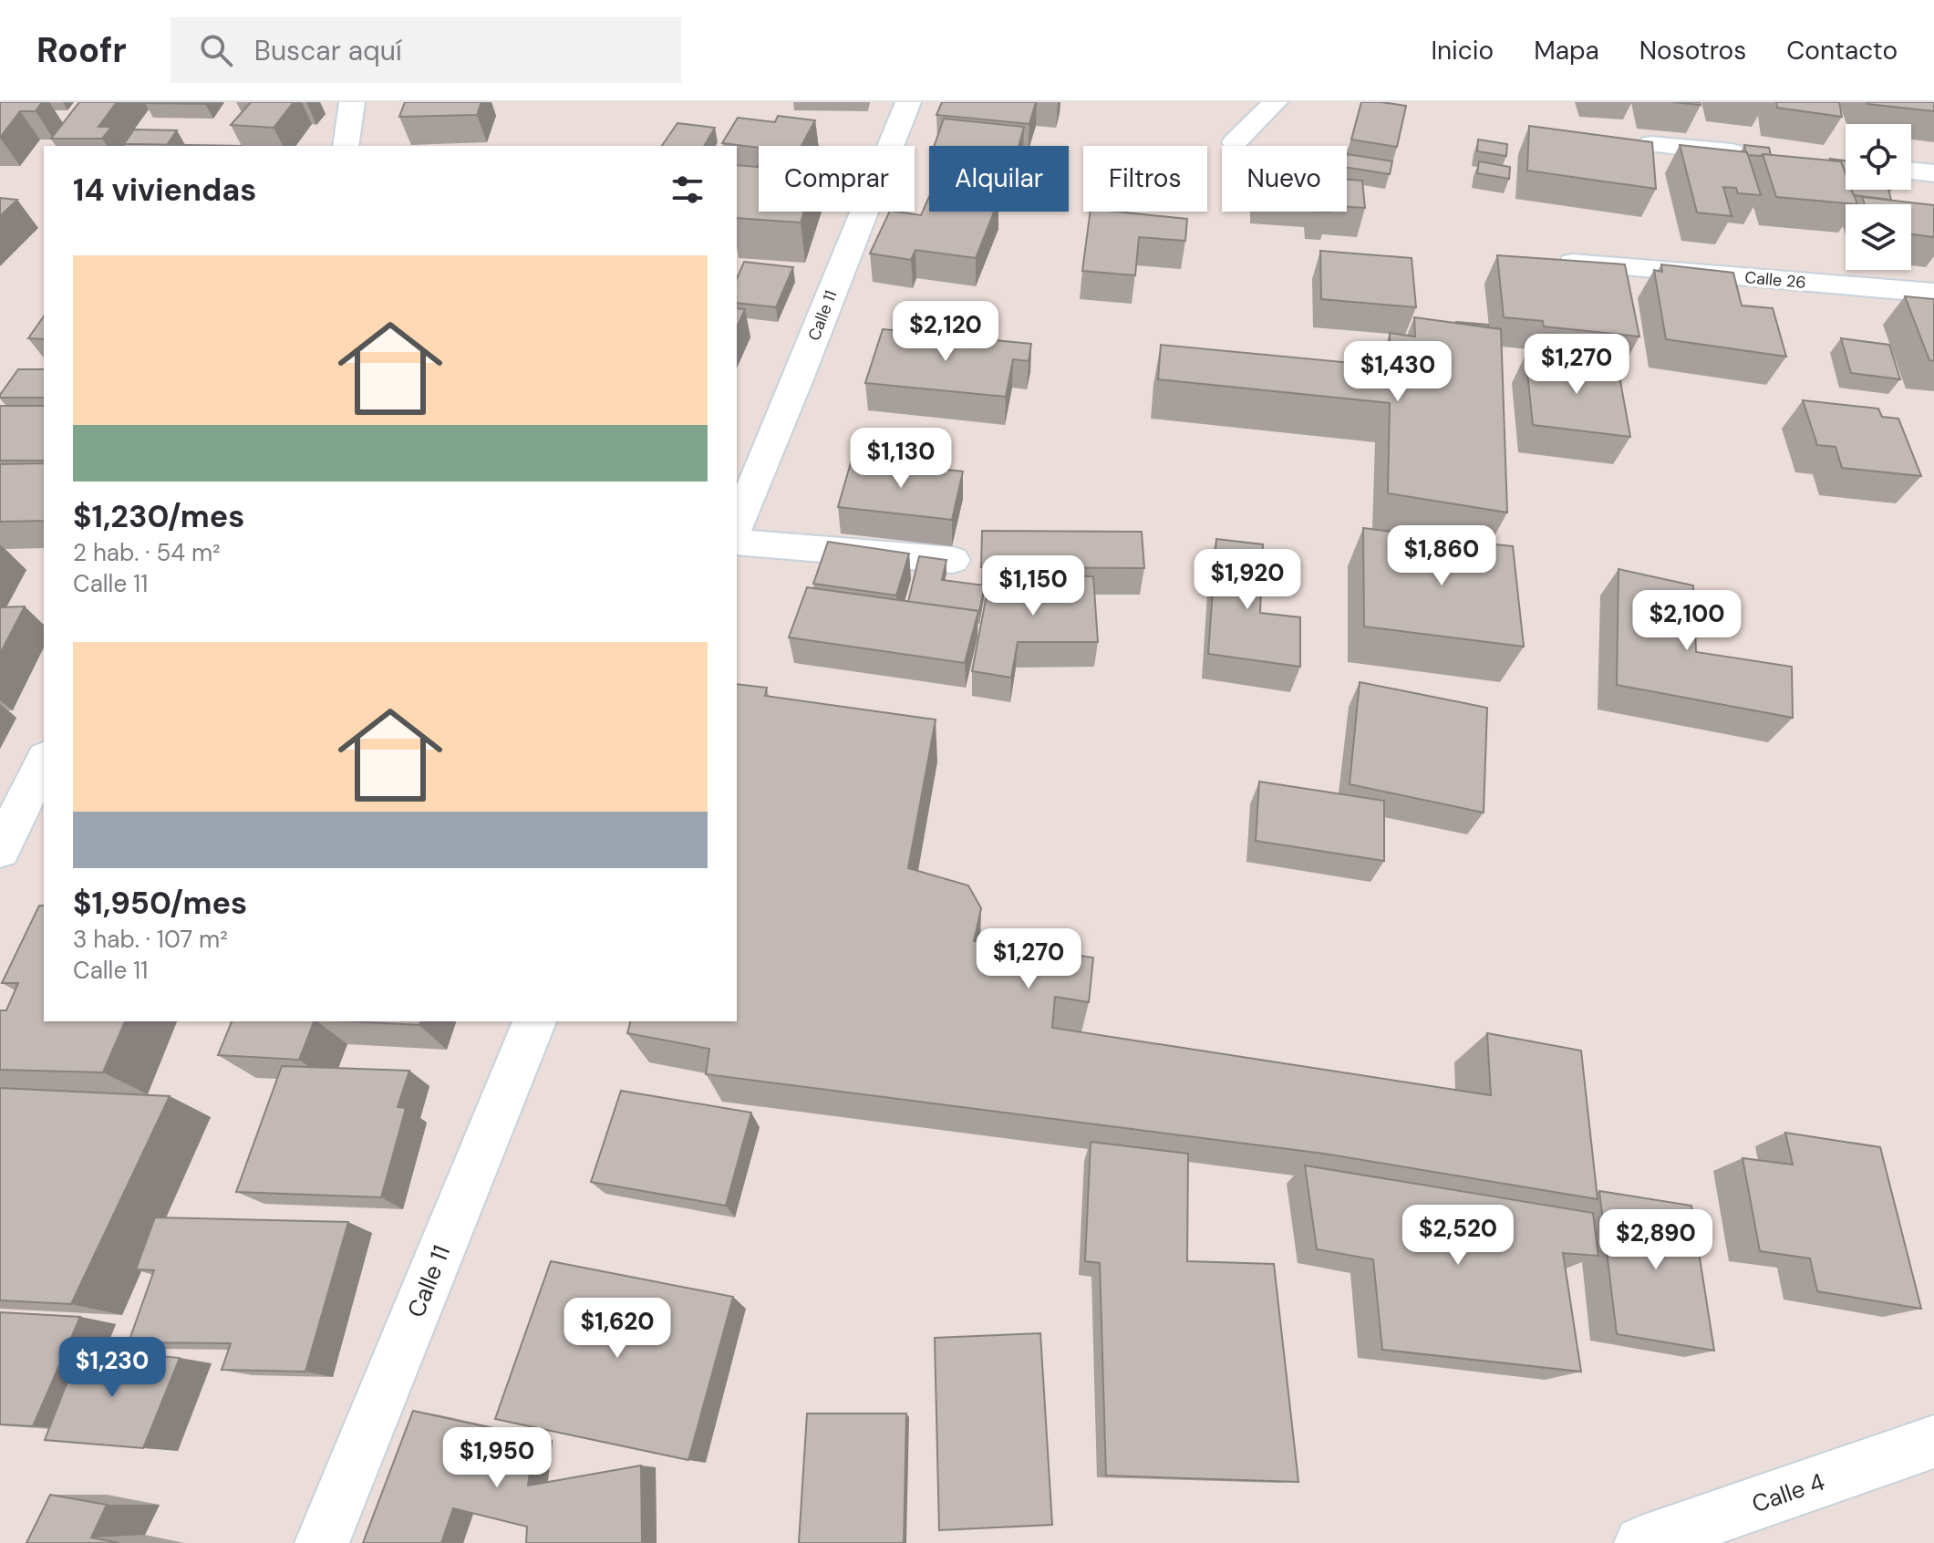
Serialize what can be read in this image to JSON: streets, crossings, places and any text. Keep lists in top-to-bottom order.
{
  "streets": {
    "street": ["Calle 26", "Calle 11", "Calle 4"]
  },
  "page": {
    "header": "Roofr",
    "search": "Buscar aquí",
    "nav": [
      "Inicio",
      "Mapa",
      "Nosotros",
      "Contacto"
    ],
    "chip": [
      "Comprar",
      "Alquilar",
      "Filtros",
      "Nuevo"
    ],
    "heading": "14 viviendas",
    "list": [
      {
        "name": "$1,230/mes",
        "note": "2 hab. · 54 m² · Calle 11"
      },
      {
        "name": "$1,950/mes",
        "note": "3 hab. · 107 m² · Calle 11"
      }
    ],
    "price": [
      "$2,120",
      "$1,270",
      "$1,430",
      "$1,130",
      "$1,860",
      "$1,920",
      "$1,150",
      "$2,100",
      "$1,270",
      "$2,520",
      "$2,890",
      "$1,620",
      "$1,230",
      "$1,950"
    ]
  }
}
